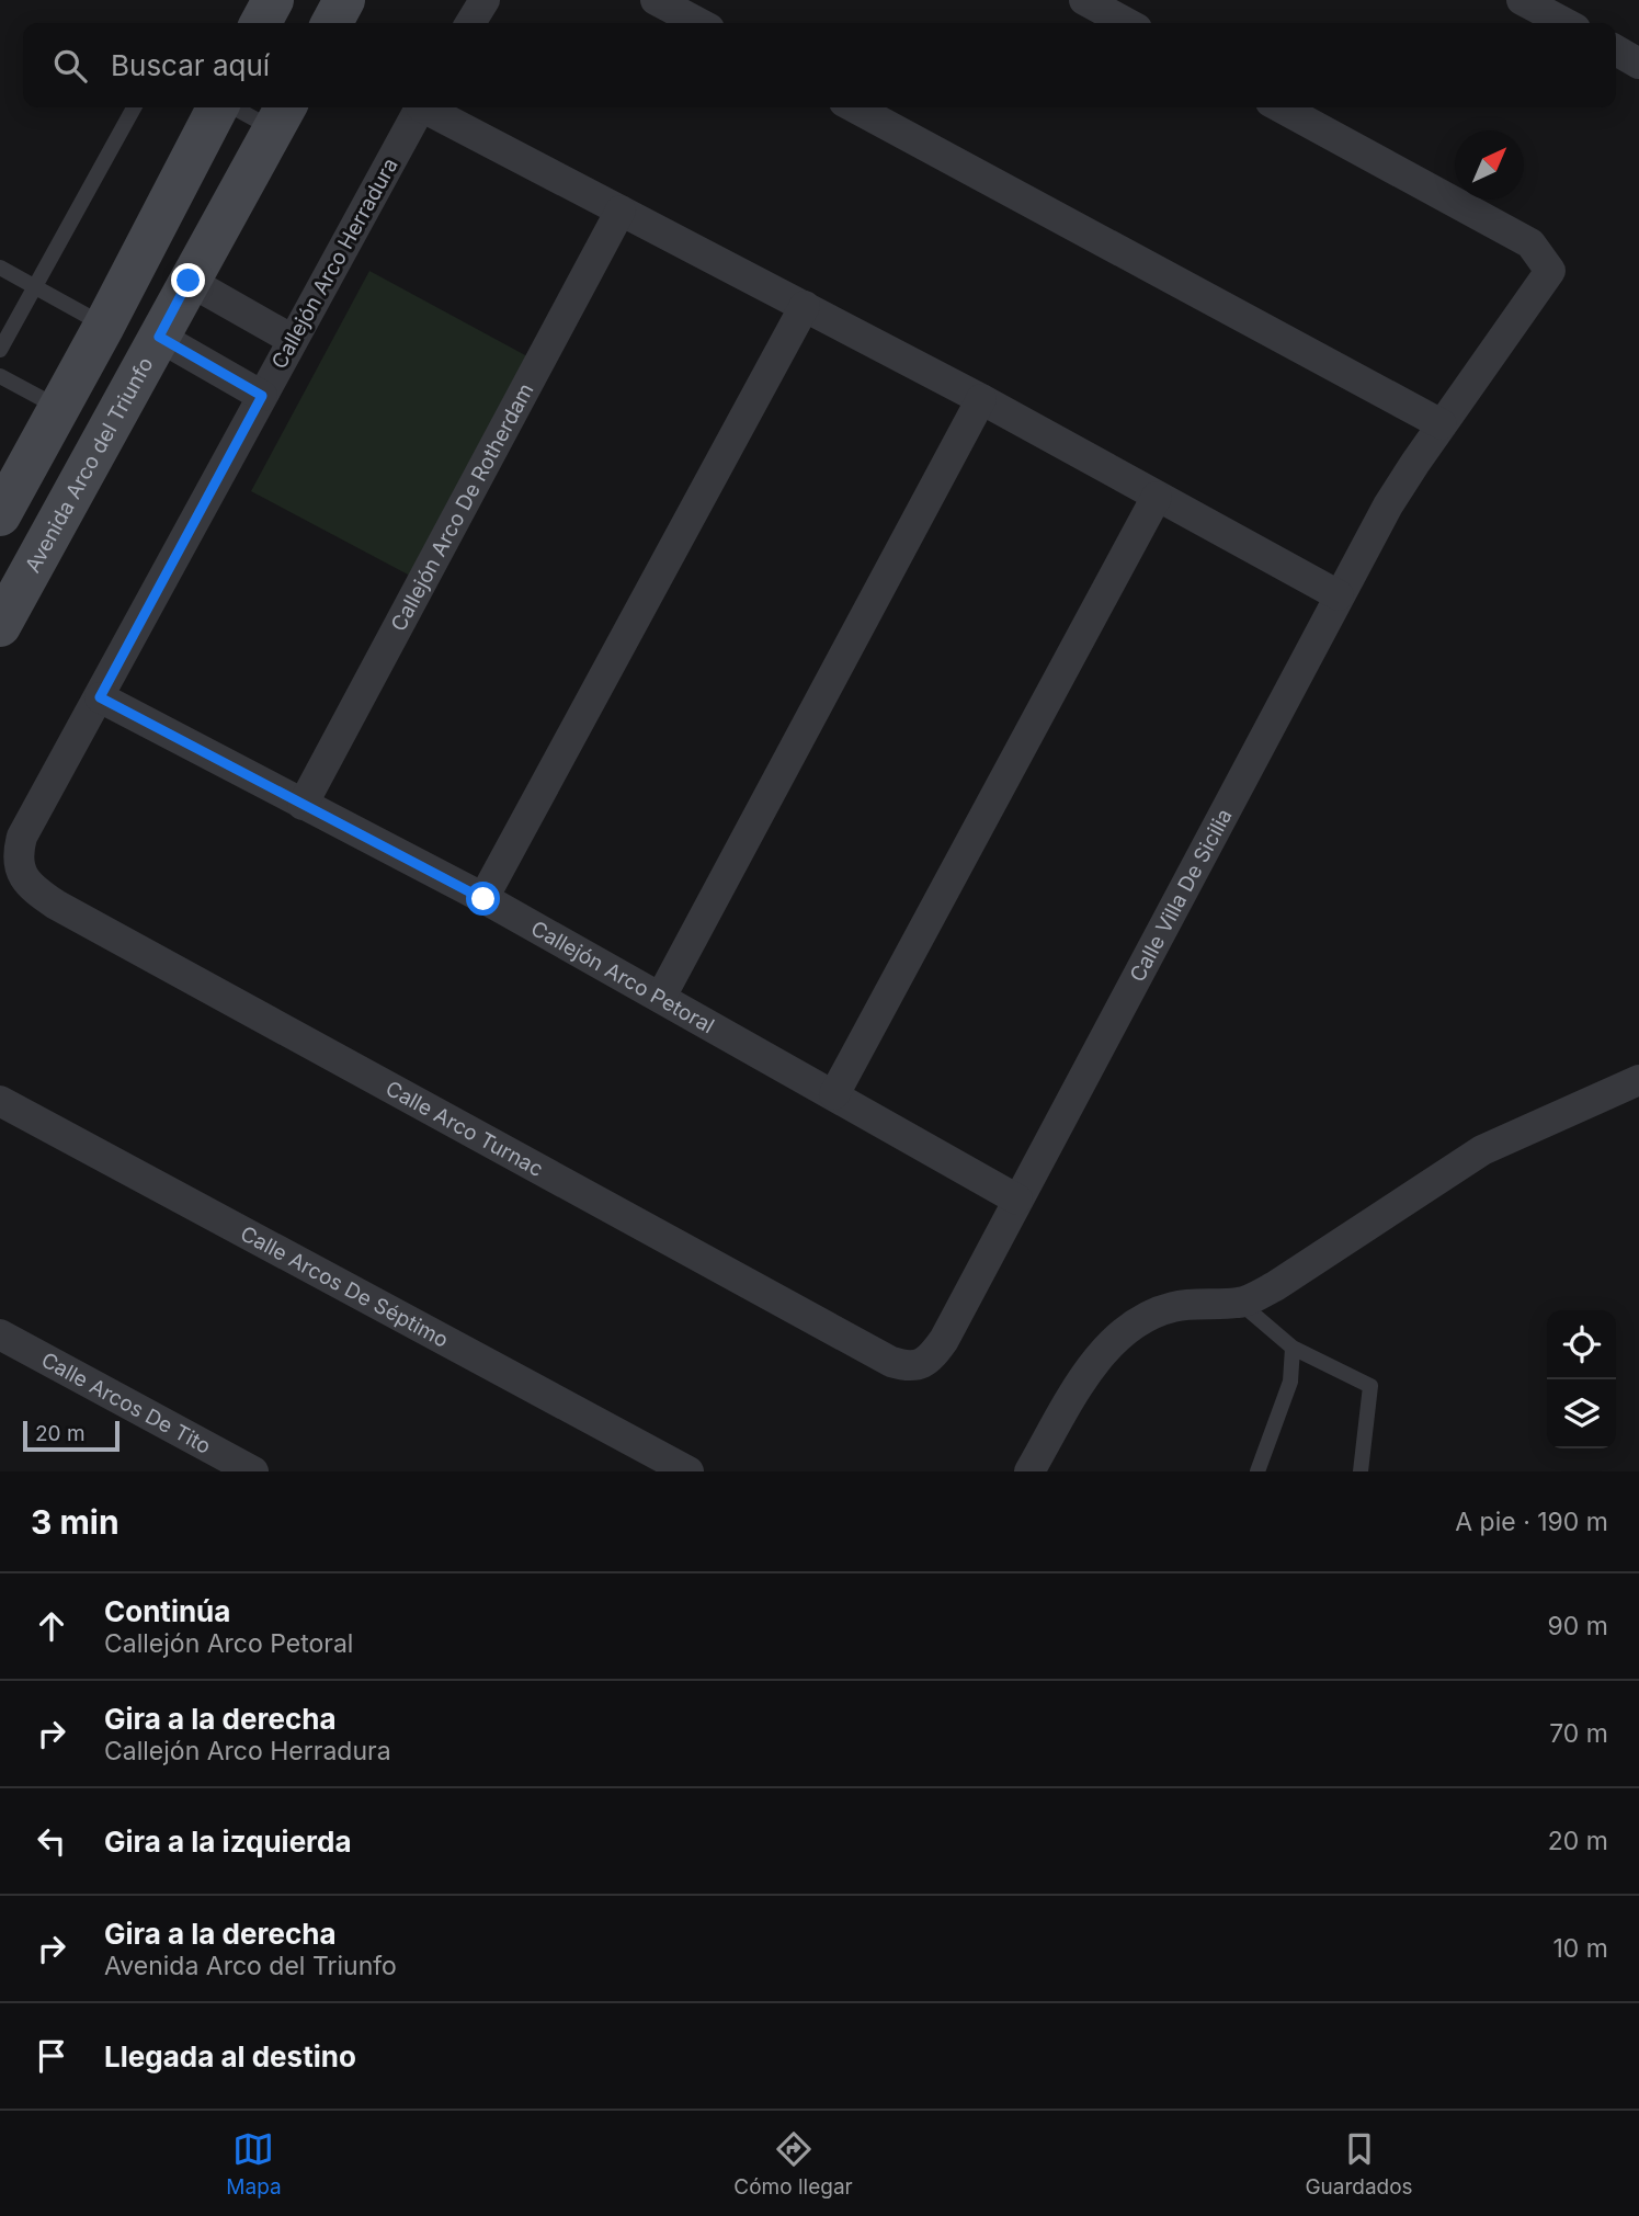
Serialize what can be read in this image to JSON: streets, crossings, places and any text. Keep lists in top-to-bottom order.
{
  "streets": {
    "street": [
      "Callejón Arco Herradura",
      "Avenida Arco del Triunfo",
      "Callejón Arco De Rotherdam",
      "Calle Villa De Sicilia",
      "Callejón Arco Petoral",
      "Calle Arco Turnac",
      "Calle Arcos De Séptimo",
      "Calle Arcos De Tito"
    ]
  },
  "crossings": [
    ["Callejón Arco Herradura", "Callejón Arco Petoral"],
    ["Callejón Arco Herradura", "Calle Arco Turnac"],
    ["Callejón Arco De Rotherdam", "Callejón Arco Petoral"],
    ["Calle Villa De Sicilia", "Callejón Arco Petoral"],
    ["Calle Villa De Sicilia", "Calle Arco Turnac"]
  ],
  "scale_bar": "20 m",
  "north": "top right",
  "page": {
    "search": "Buscar aquí",
    "scale": "20 m",
    "heading": ["3 min", "A pie · 190 m"],
    "list": [
      ["Continúa", "Callejón Arco Petoral", "90 m"],
      ["Gira a la derecha", "Callejón Arco Herradura", "70 m"],
      ["Gira a la izquierda", "20 m"],
      ["Gira a la derecha", "Avenida Arco del Triunfo", "10 m"],
      "Llegada al destino"
    ],
    "nav": ["Mapa", "Cómo llegar", "Guardados"]
  }
}
